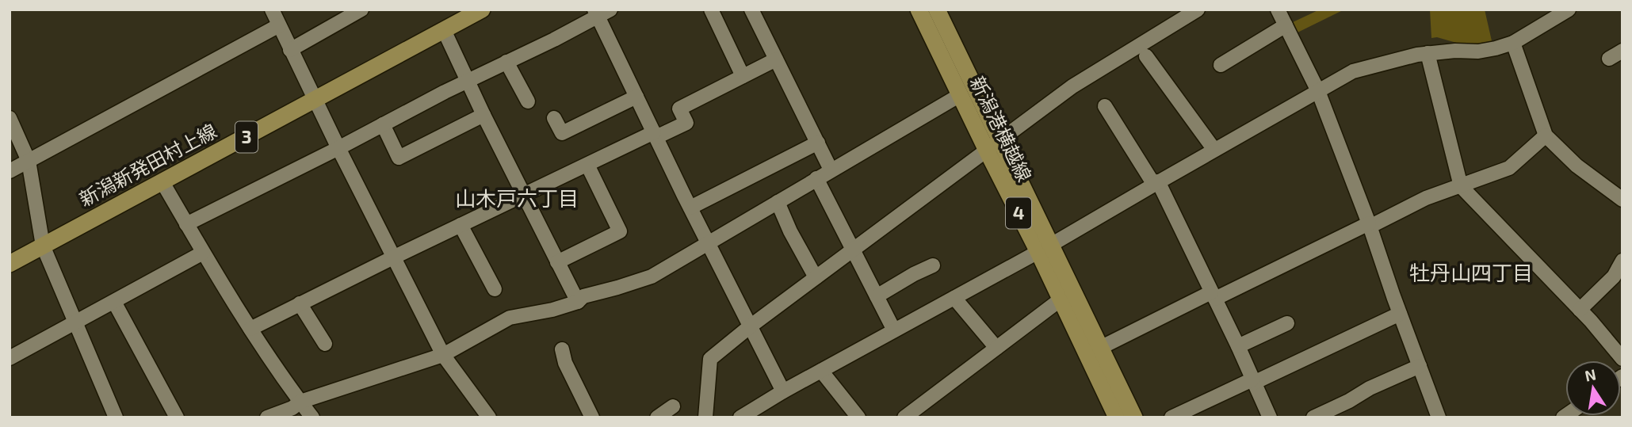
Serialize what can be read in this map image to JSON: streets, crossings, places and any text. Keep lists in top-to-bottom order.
{
  "streets": {
    "main road": [
      "新潟港横越線",
      "3",
      "新潟新発田村上線",
      "4"
    ]
  },
  "districts": ["山木戸六丁目", "牡丹山四丁目"],
  "north": "top"
}
